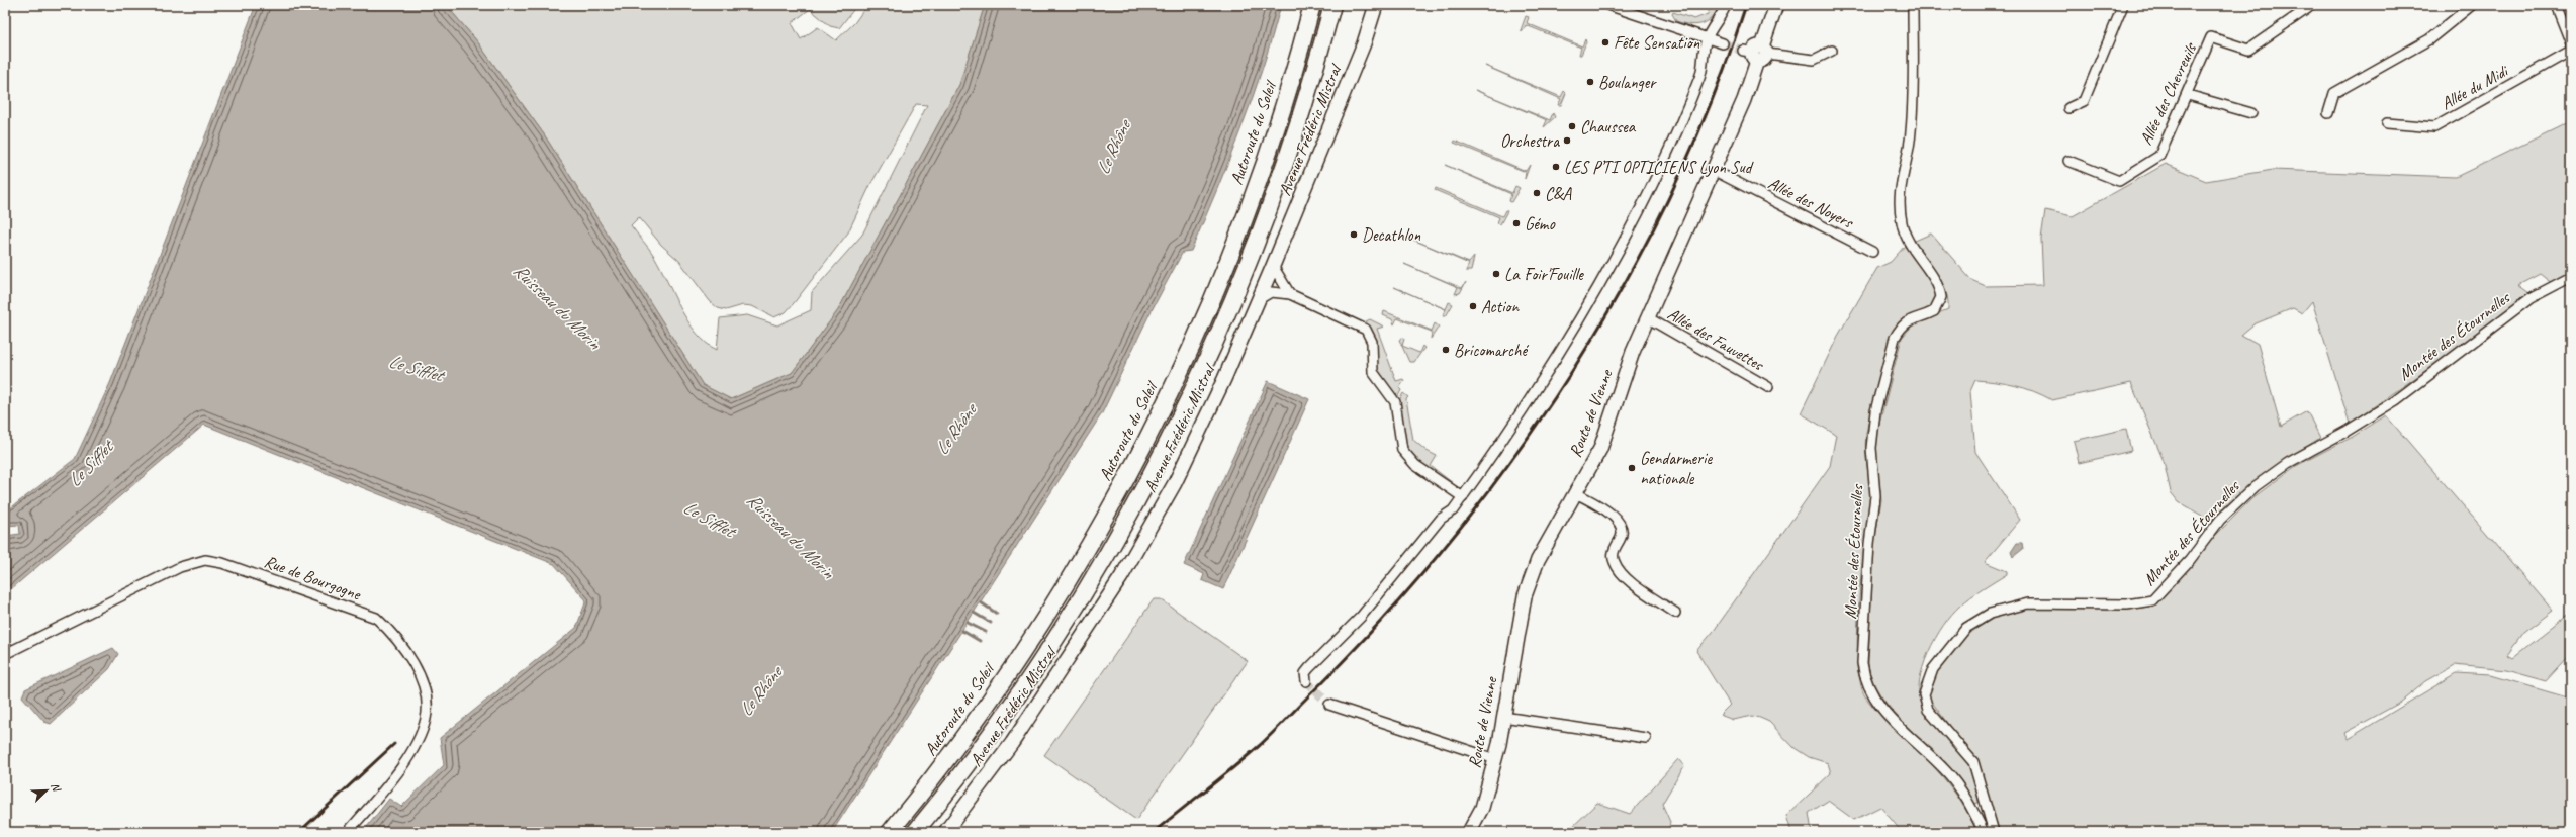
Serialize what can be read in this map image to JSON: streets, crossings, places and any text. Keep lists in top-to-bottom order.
{
  "streets": {
    "highway": ["Autoroute du Soleil"],
    "main road": ["Avenue Frédéric Mistral", "Route de Vienne"],
    "street": [
      "Allée du Midi",
      "Allée des Chevreuils",
      "Allée des Noyers",
      "Montée des Étournelles",
      "Allée des Fauvettes",
      "Rue de Bourgogne"
    ]
  },
  "crossings": [
    ["Allée des Noyers", "Route de Vienne"],
    ["Allée des Fauvettes", "Route de Vienne"]
  ],
  "water": ["Le Rhône", "Ruisseau du Morin", "Le Sifflet"],
  "places": [
    "Fête Sensation",
    "Boulanger",
    "Chaussea",
    "Orchestra",
    "LES P’TI OPTICIENS Lyon Sud",
    "C&A",
    "Gémo",
    "Decathlon",
    "La Foir'Fouille",
    "Action",
    "Bricomarché",
    "Gendarmerie nationale"
  ],
  "north": "top right"
}
